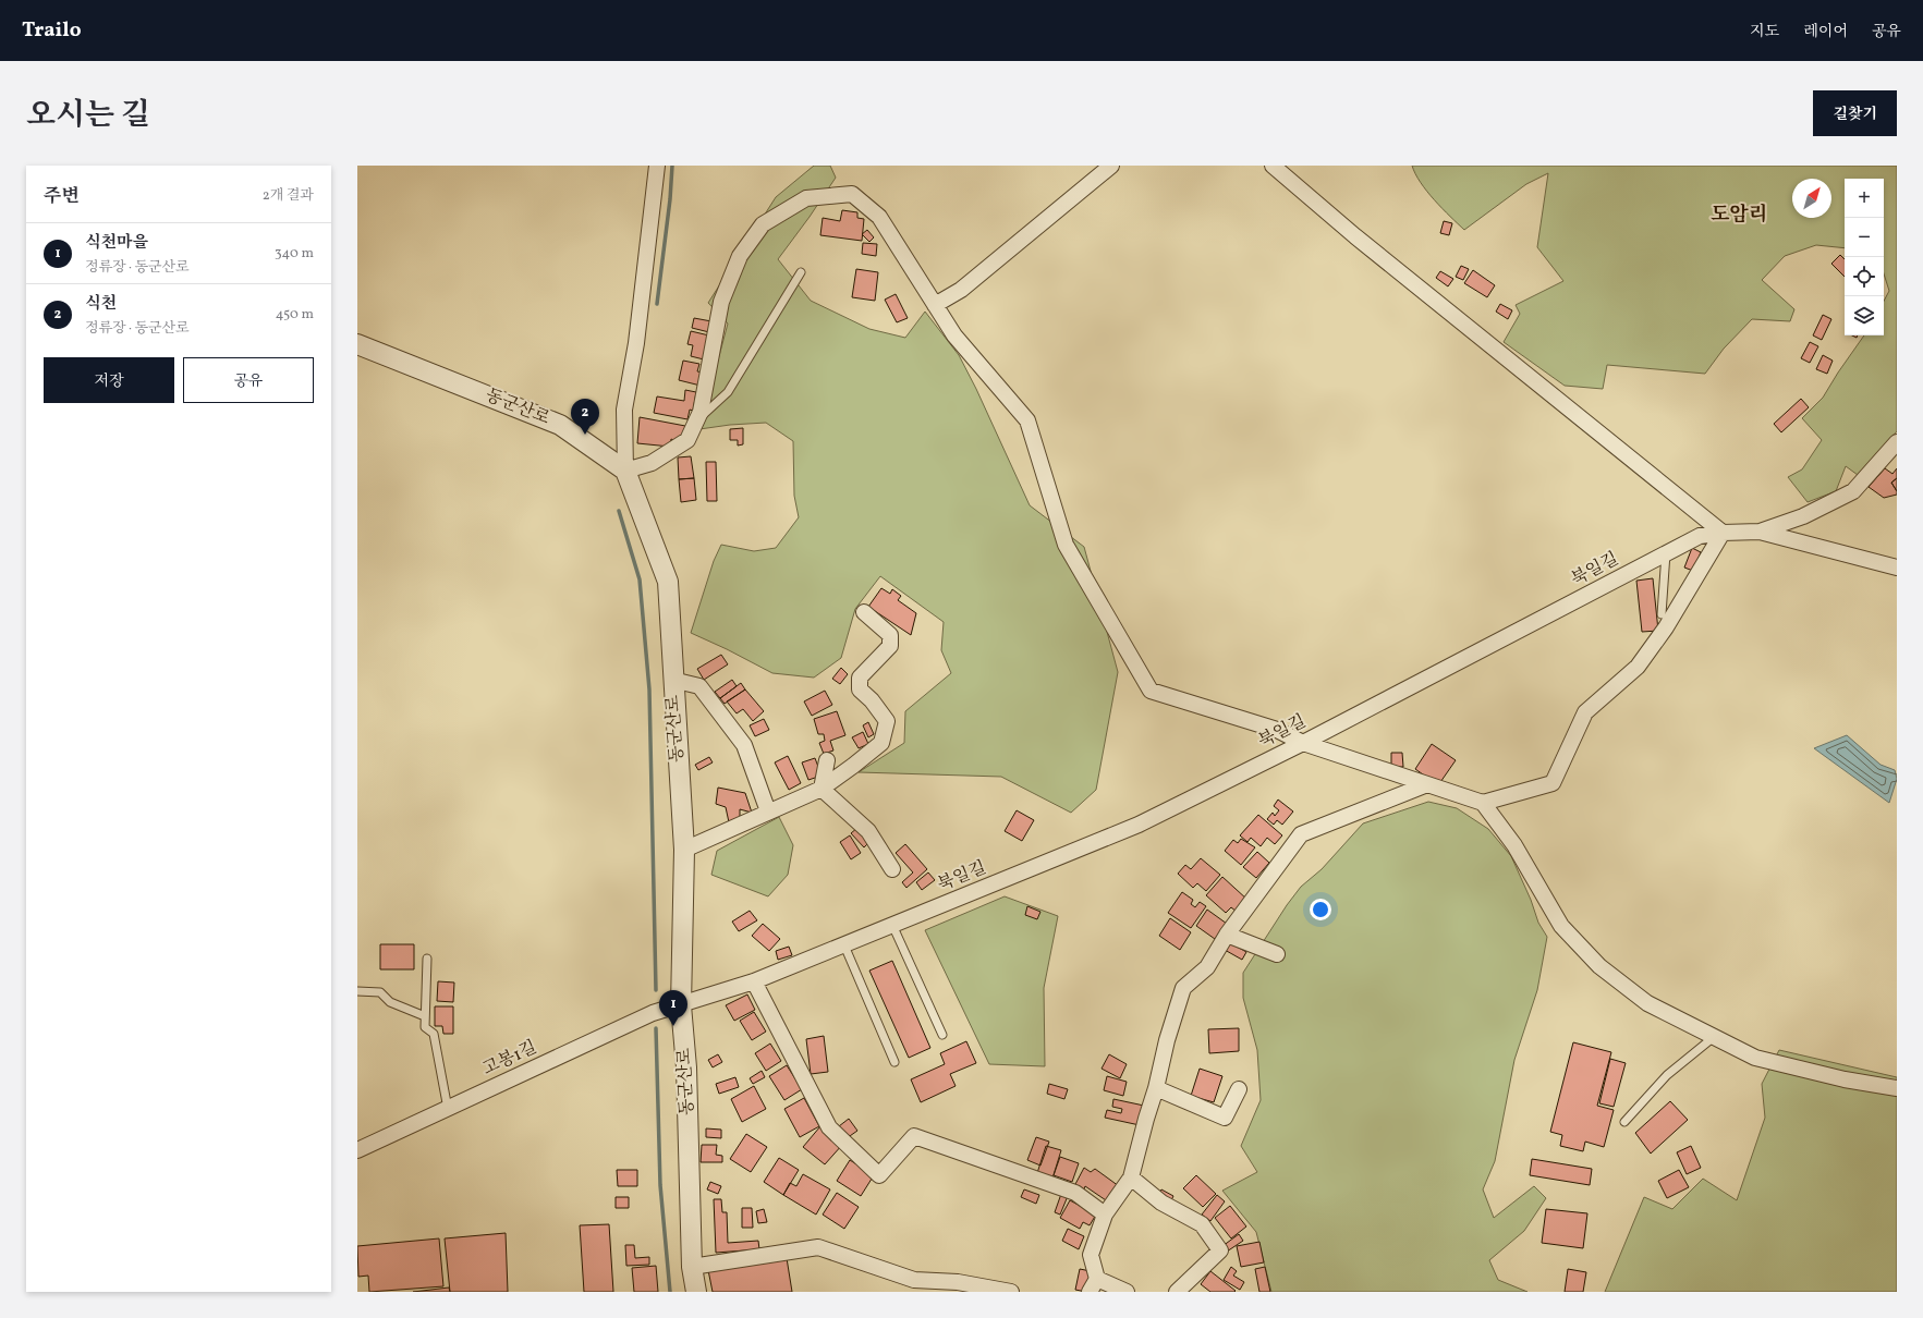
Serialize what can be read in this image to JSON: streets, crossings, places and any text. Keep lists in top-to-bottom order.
{
  "streets": {
    "street": ["동군산로", "북일길", "고봉1길"]
  },
  "crossings": [
    ["동군산로", "북일길"],
    ["동군산로", "고봉1길"],
    ["북일길", "고봉1길"]
  ],
  "districts": ["도암리"],
  "north": "top right",
  "page": {
    "header": "Trailo",
    "nav": ["지도", "레이어", "공유"],
    "title": "오시는 길",
    "buttons": [
      "길찾기",
      ["저장", "공유"]
    ],
    "heading": ["주변", "2개 결과"],
    "map_buttons": ["+", "−"],
    "list": [
      {
        "mark": "1",
        "name": "식천마을",
        "note": "정류장 · 동군산로",
        "value": "340 m"
      },
      {
        "mark": "2",
        "name": "식천",
        "note": "정류장 · 동군산로",
        "value": "450 m"
      }
    ],
    "pins": ["2", "1"]
  }
}
